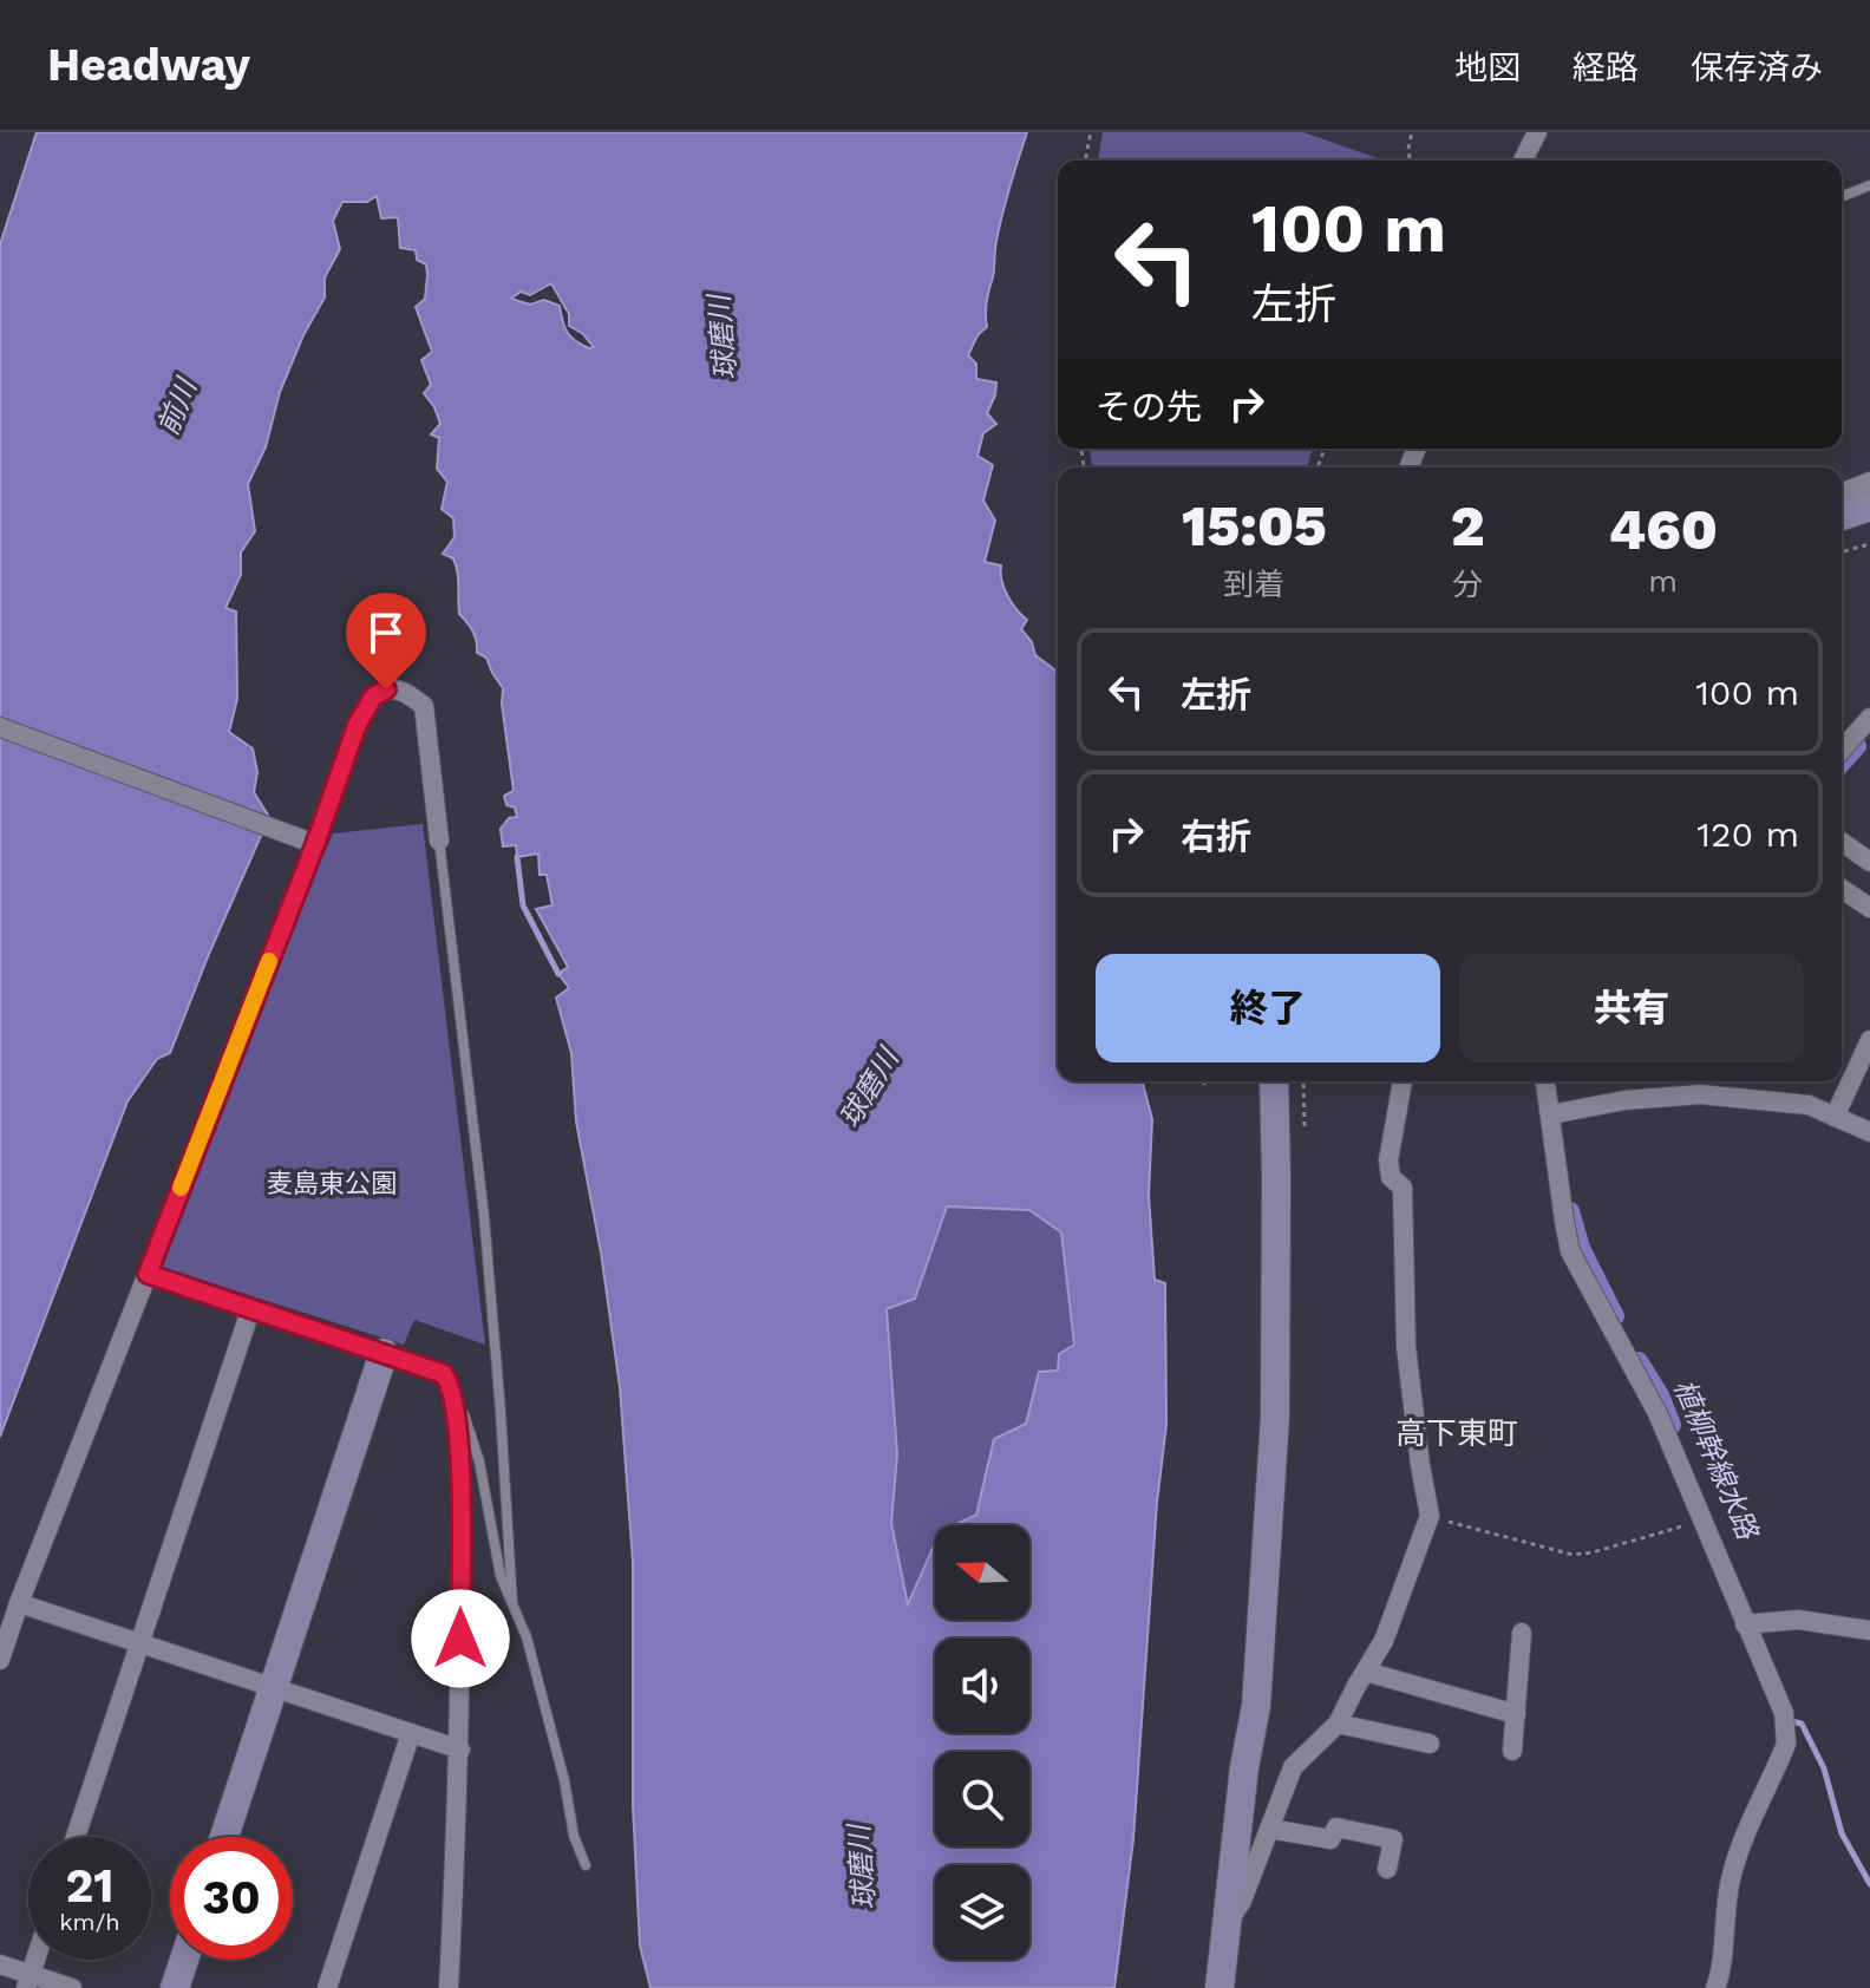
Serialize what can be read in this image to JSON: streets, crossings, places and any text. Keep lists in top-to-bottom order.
{
  "districts": ["高下東町"],
  "water": ["球磨川", "前川", "植柳幹線水路"],
  "parks": ["麦島東公園"],
  "north": "left",
  "page": {
    "header": "Headway",
    "nav": ["地図", "経路", "保存済み"],
    "turn": ["100 m", "左折"],
    "then": "その先",
    "eta": [
      "15:05",
      "到着",
      "2",
      "分",
      "460",
      "m"
    ],
    "list": [
      {
        "name": "左折",
        "value": "100 m"
      },
      {
        "name": "右折",
        "value": "120 m"
      }
    ],
    "buttons": ["終了", "共有"],
    "speed": "21 km/h",
    "limit": "30"
  }
}
